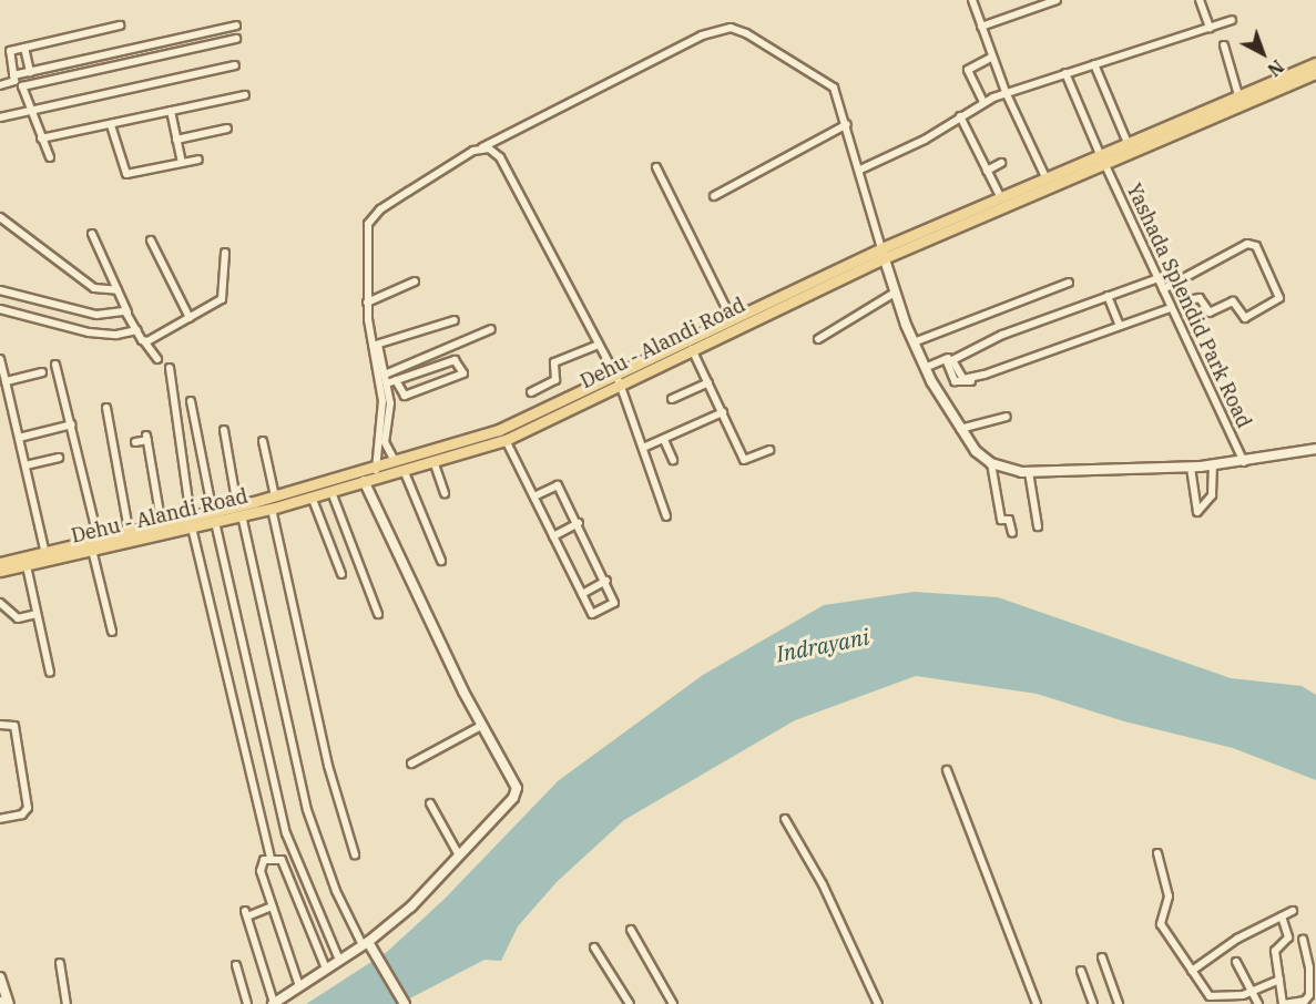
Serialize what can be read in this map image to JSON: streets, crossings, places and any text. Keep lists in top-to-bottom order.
{
  "streets": {
    "main road": ["Dehu - Alandi Road"],
    "street": ["Yashada Splendid Park Road"]
  },
  "crossings": [
    ["Yashada Splendid Park Road", "Dehu - Alandi Road"]
  ],
  "water": ["Indrayani"],
  "north": "bottom right"
}
